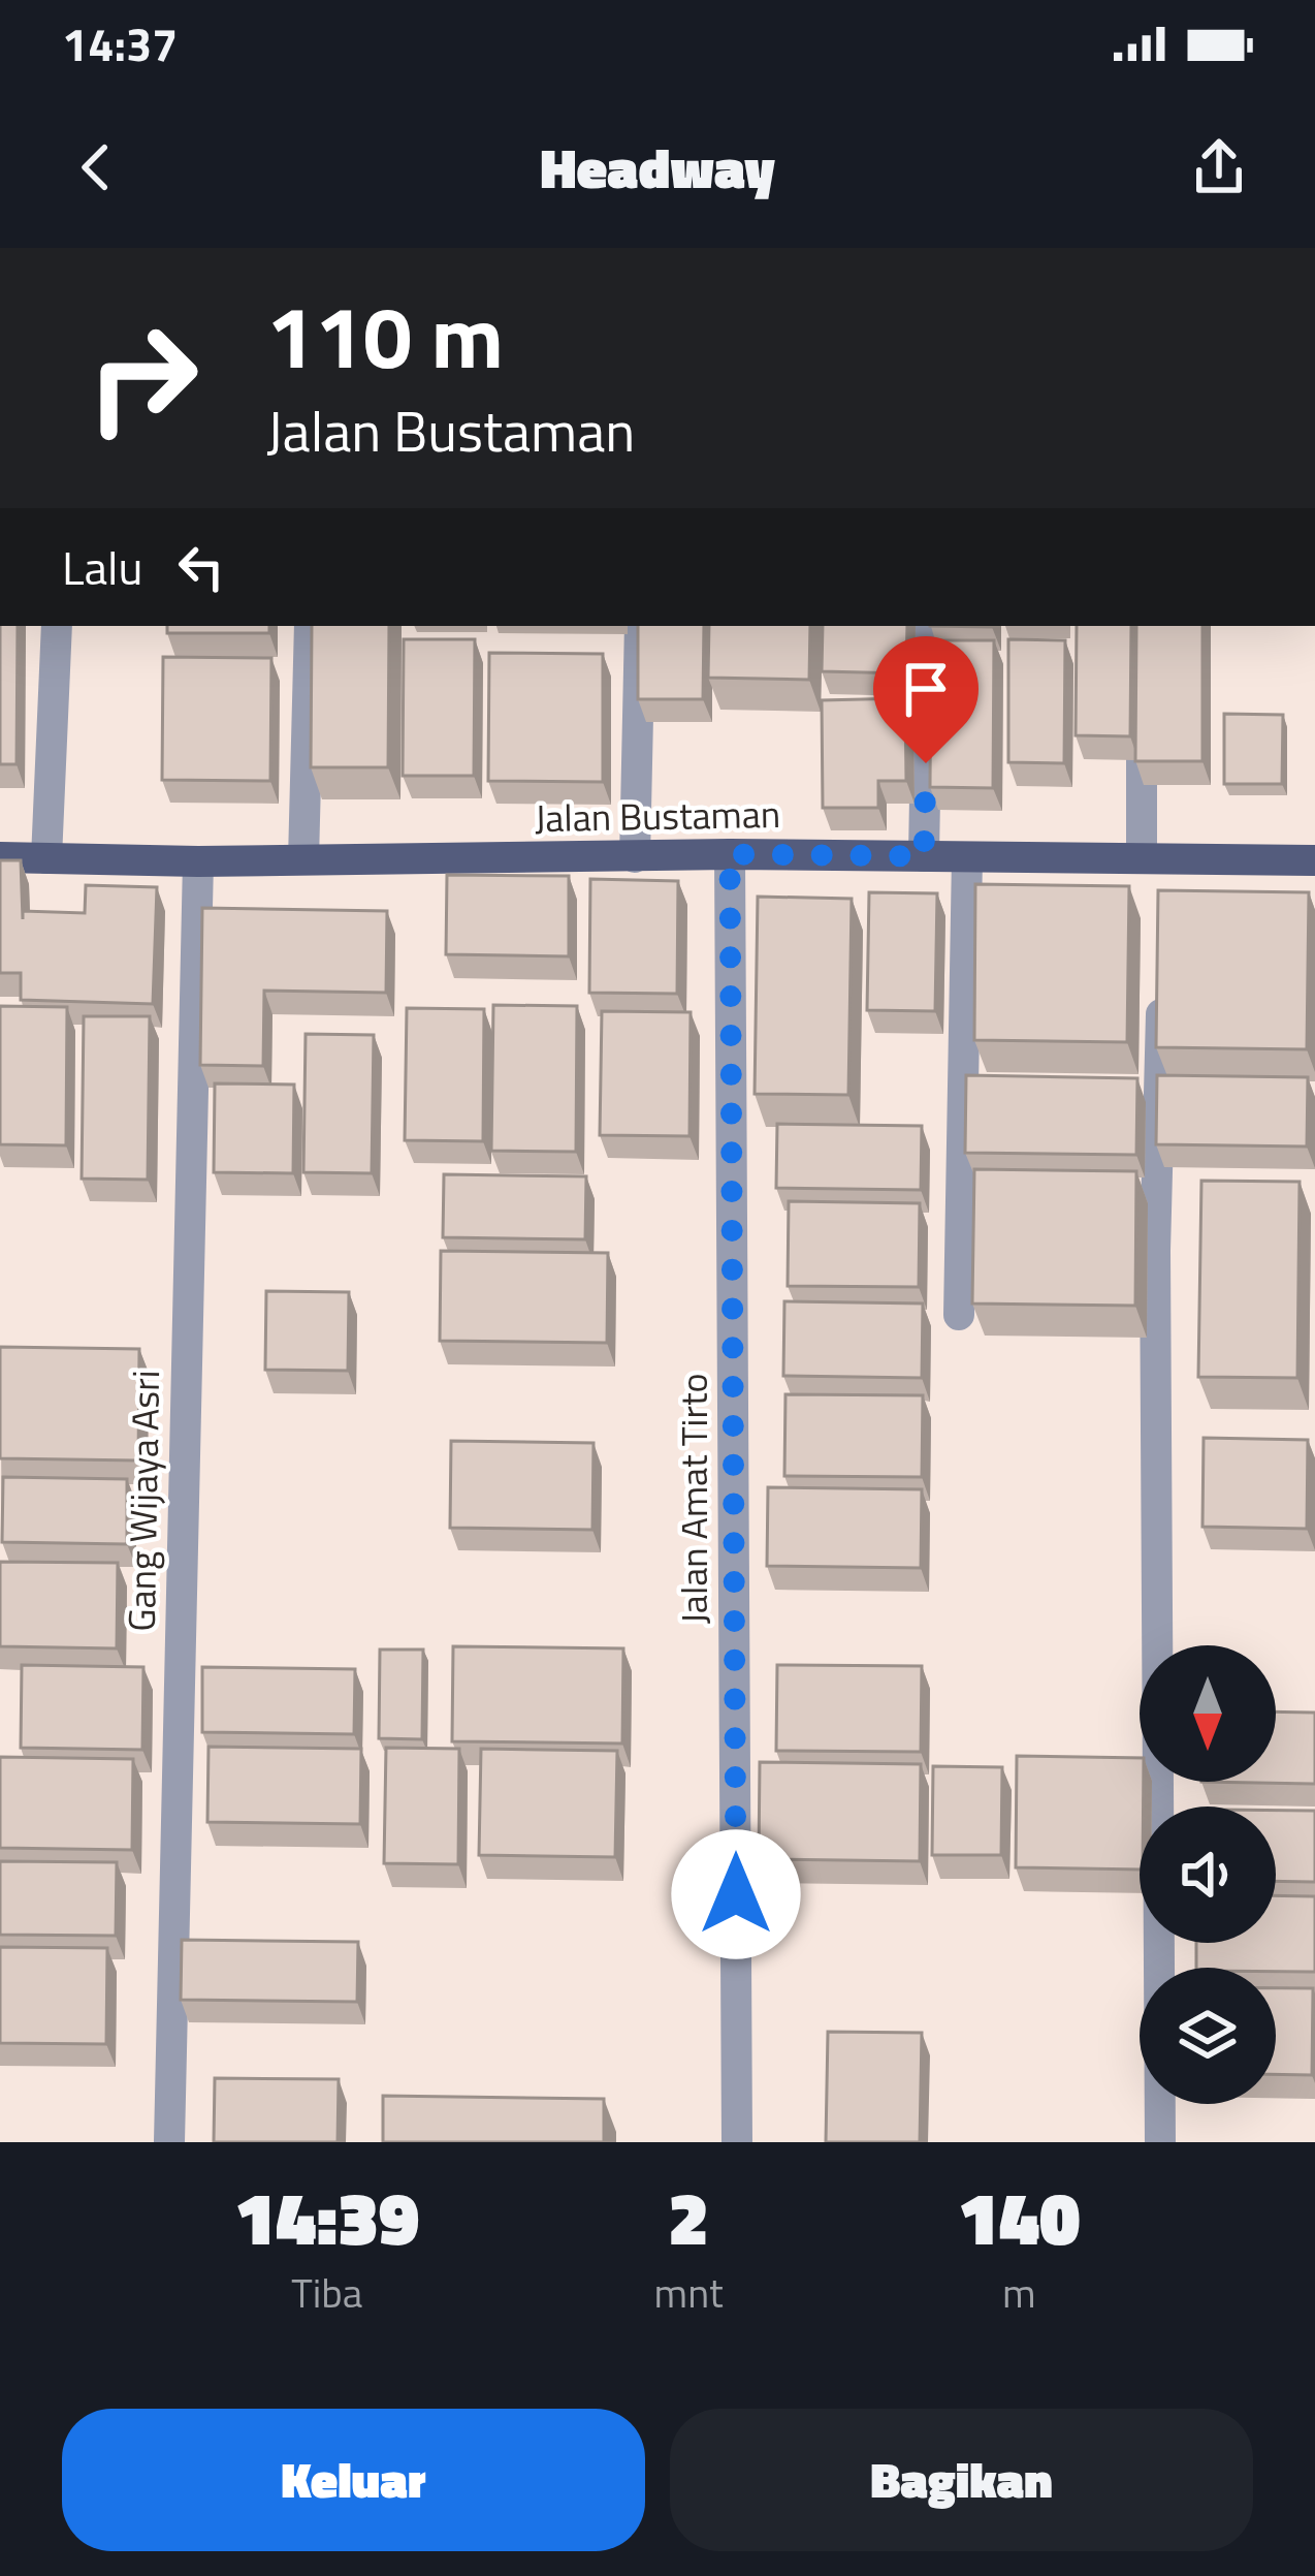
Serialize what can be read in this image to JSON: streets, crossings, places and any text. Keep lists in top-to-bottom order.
{
  "streets": {
    "main road": ["Jalan Bustaman"],
    "street": ["Jalan Amat Tirto", "Gang Wijaya Asri"]
  },
  "crossings": [
    ["Jalan Bustaman", "Jalan Amat Tirto"],
    ["Jalan Bustaman", "Gang Wijaya Asri"]
  ],
  "north": "bottom",
  "page": {
    "status": "14:37",
    "header": "Headway",
    "turn": ["110 m", "Jalan Bustaman"],
    "then": "Lalu",
    "eta": [
      "14:39",
      "Tiba",
      "2",
      "mnt",
      "140",
      "m"
    ],
    "buttons": ["Keluar", "Bagikan"]
  }
}
